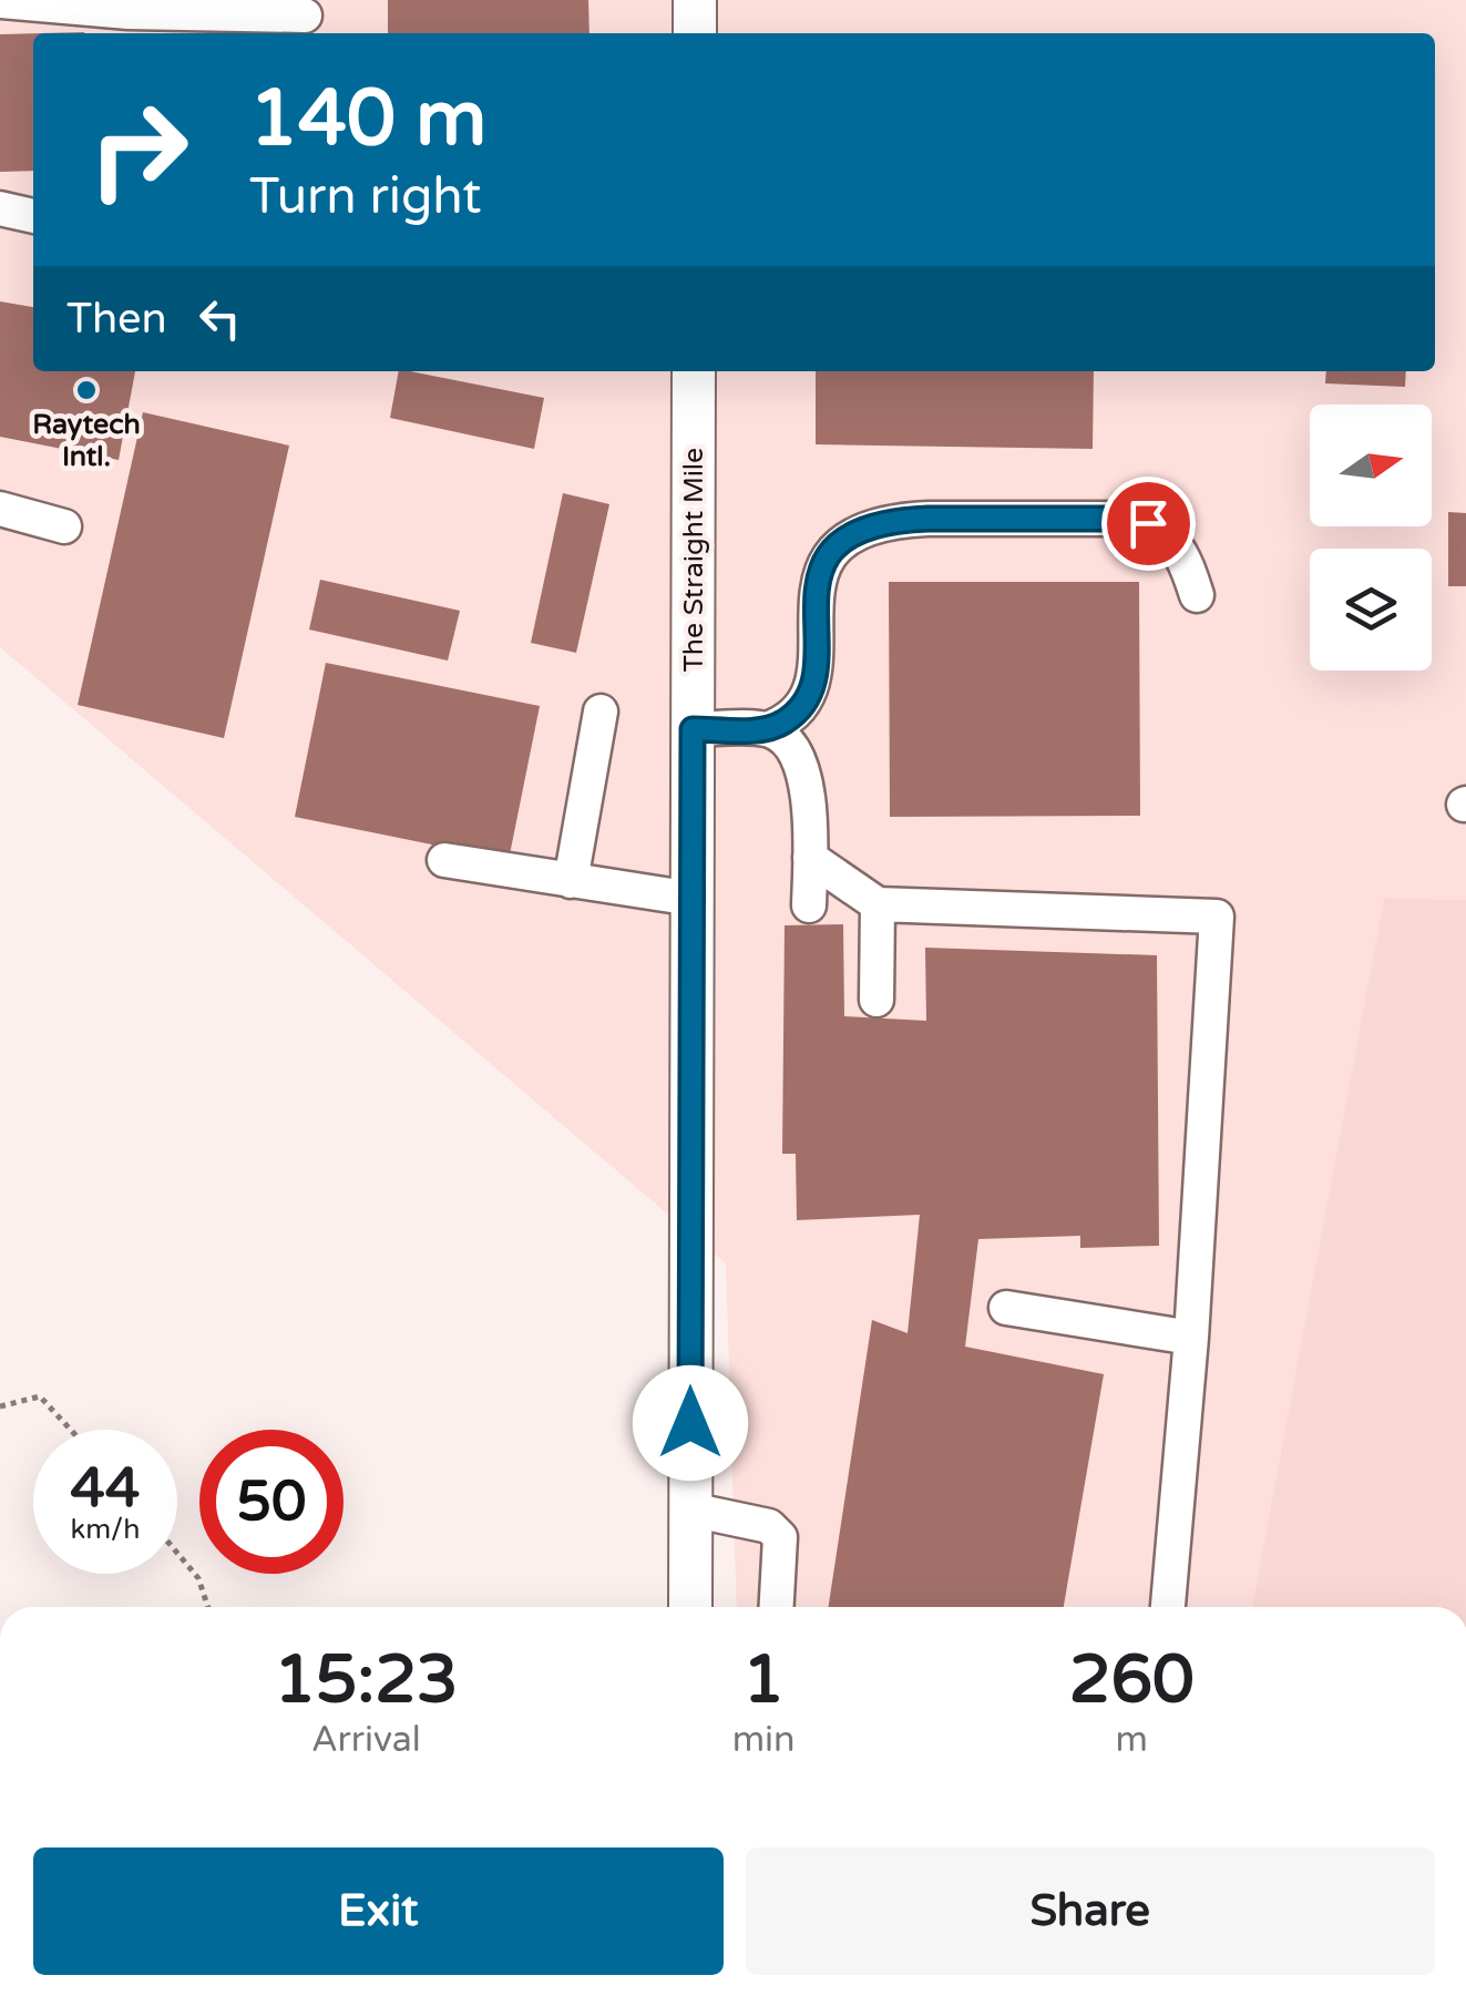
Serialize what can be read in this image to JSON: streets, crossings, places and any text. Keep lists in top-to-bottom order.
{
  "streets": {
    "main road": ["The Straight Mile"]
  },
  "places": ["Raytech Intl."],
  "north": "right",
  "page": {
    "turn": ["140 m", "Turn right"],
    "then": "Then",
    "speed": "44 km/h",
    "limit": "50",
    "eta": [
      "15:23",
      "Arrival",
      "1",
      "min",
      "260",
      "m"
    ],
    "buttons": ["Exit", "Share"]
  }
}
